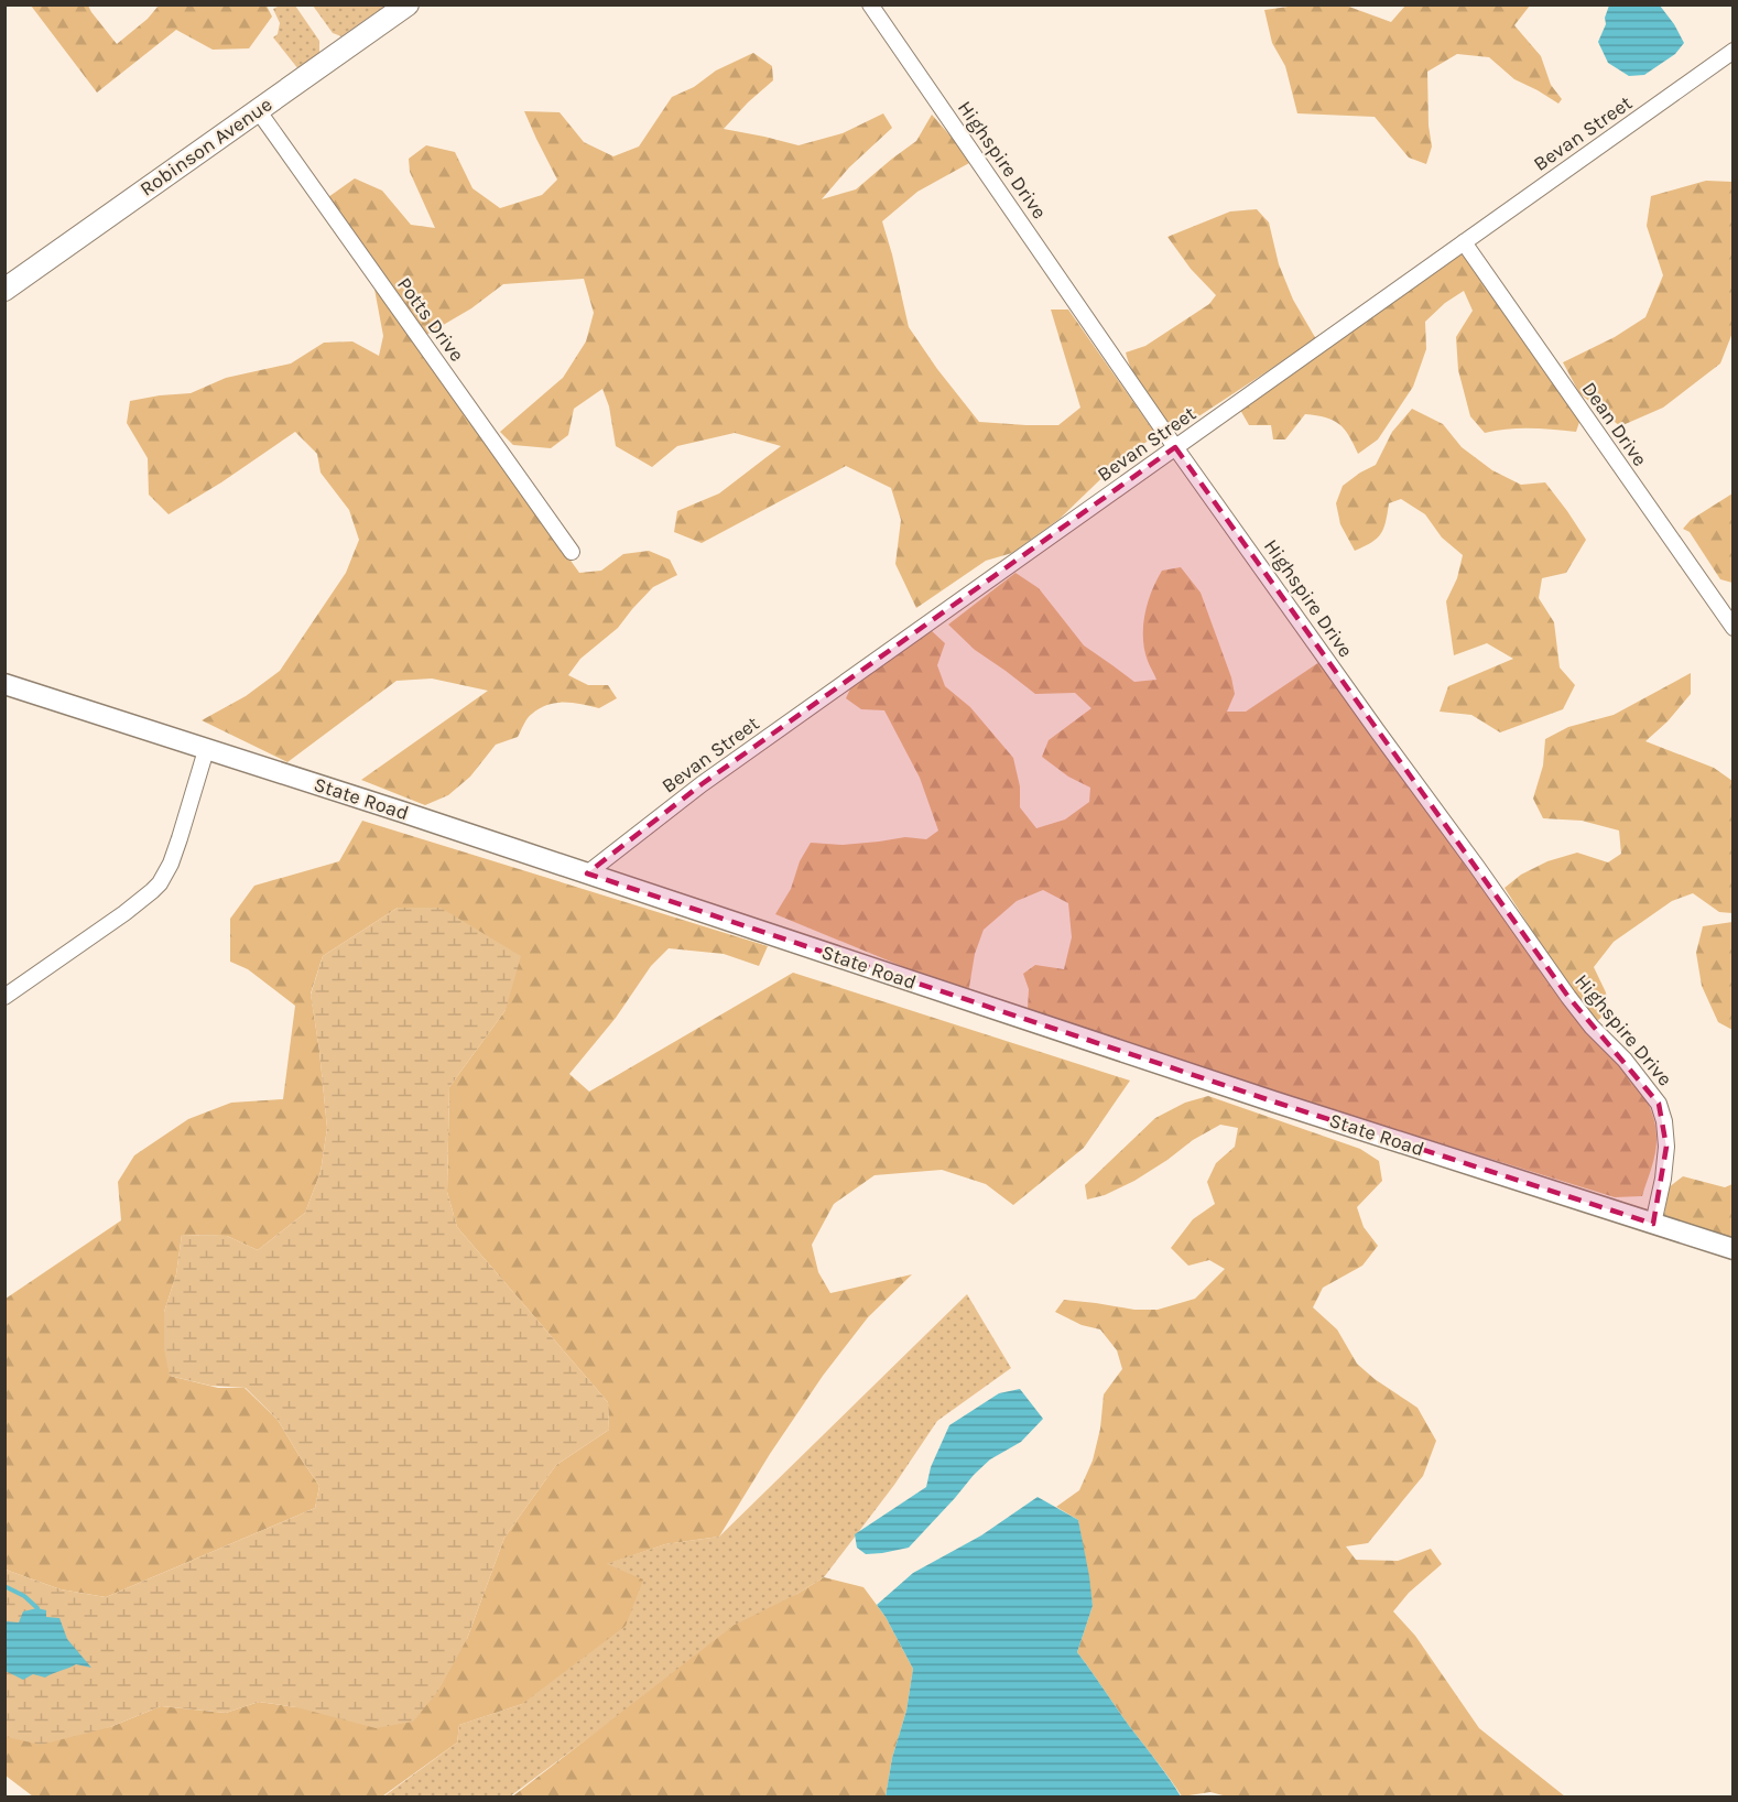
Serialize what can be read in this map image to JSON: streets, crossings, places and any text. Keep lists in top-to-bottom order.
{
  "streets": {
    "main road": ["Robinson Avenue"],
    "street": [
      "Bevan Street",
      "Highspire Drive",
      "Potts Drive",
      "Dean Drive",
      "State Road"
    ]
  },
  "crossings": [
    ["Bevan Street", "Highspire Drive"],
    ["Bevan Street", "Dean Drive"],
    ["Bevan Street", "State Road"],
    ["Robinson Avenue", "Potts Drive"],
    ["Highspire Drive", "State Road"]
  ]
}
